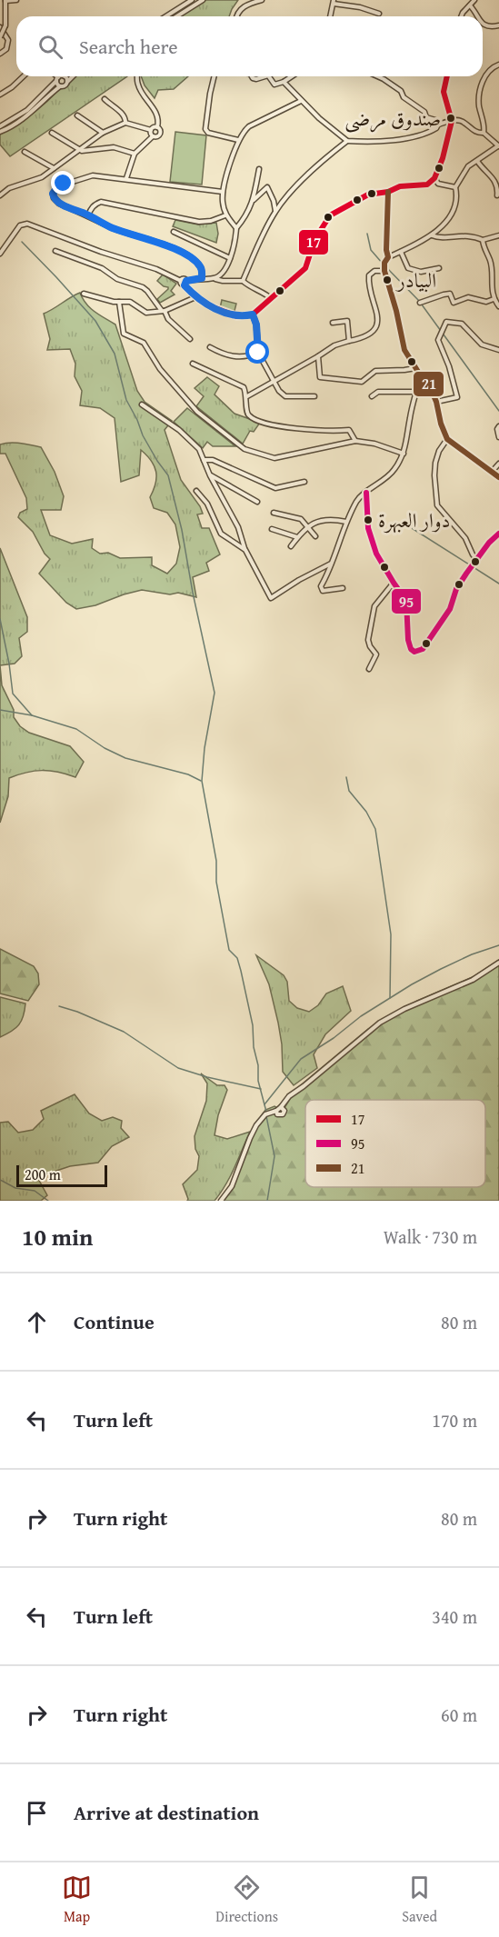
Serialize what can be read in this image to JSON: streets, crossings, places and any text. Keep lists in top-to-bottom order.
{
  "places": ["صندوق مرضى", "البيادر", "دوار العبهرة"],
  "lines": ["transit line 17", "transit line 21", "transit line 95"],
  "legend": ["17", "95", "21"],
  "scale_bar": "200 m",
  "page": {
    "search": "Search here",
    "scale": "200 m",
    "heading": ["10 min", "Walk · 730 m"],
    "list": [
      ["Continue", "80 m"],
      ["Turn left", "170 m"],
      ["Turn right", "80 m"],
      ["Turn left", "340 m"],
      ["Turn right", "60 m"],
      "Arrive at destination"
    ],
    "nav": ["Map", "Directions", "Saved"]
  }
}
